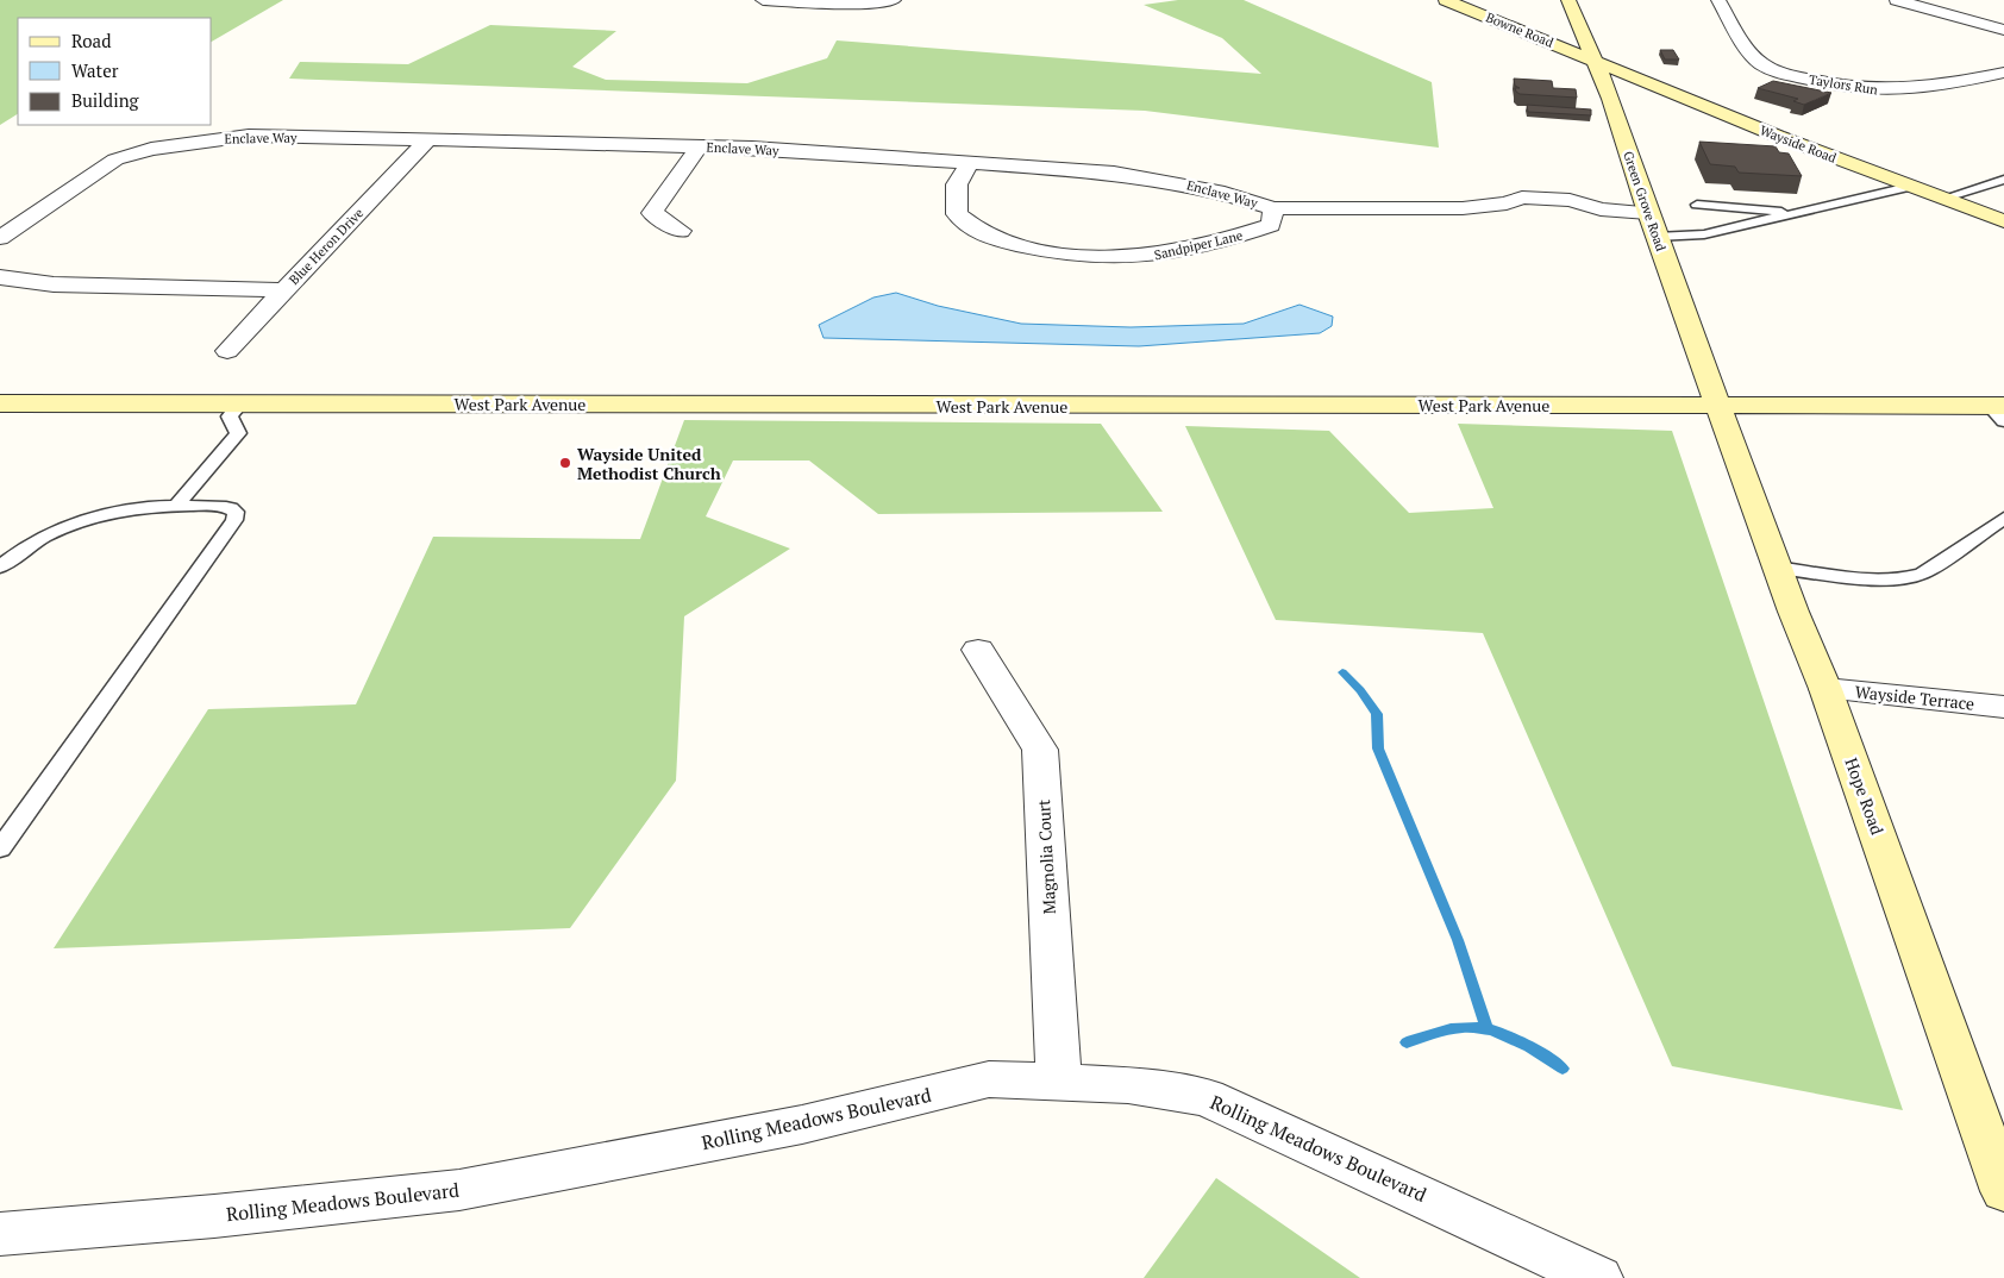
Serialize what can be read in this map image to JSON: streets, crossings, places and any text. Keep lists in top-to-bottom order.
{
  "streets": {
    "street": [
      "Bowne Road",
      "Taylors Run",
      "Enclave Way",
      "Wayside Road",
      "Green Grove Road",
      "Sandpiper Lane",
      "Blue Heron Drive",
      "West Park Avenue",
      "Wayside Terrace",
      "Hope Road",
      "Magnolia Court",
      "Rolling Meadows Boulevard"
    ]
  },
  "crossings": [
    ["Bowne Road", "Wayside Road"],
    ["Bowne Road", "Green Grove Road"],
    ["Enclave Way", "Green Grove Road"],
    ["Enclave Way", "Sandpiper Lane"],
    ["Enclave Way", "Blue Heron Drive"],
    ["Wayside Road", "Green Grove Road"],
    ["Green Grove Road", "West Park Avenue"],
    ["Green Grove Road", "Hope Road"],
    ["West Park Avenue", "Hope Road"],
    ["Wayside Terrace", "Hope Road"],
    ["Magnolia Court", "Rolling Meadows Boulevard"]
  ],
  "places": ["Wayside United Methodist Church"],
  "legend": ["Road", "Water", "Building"]
}
